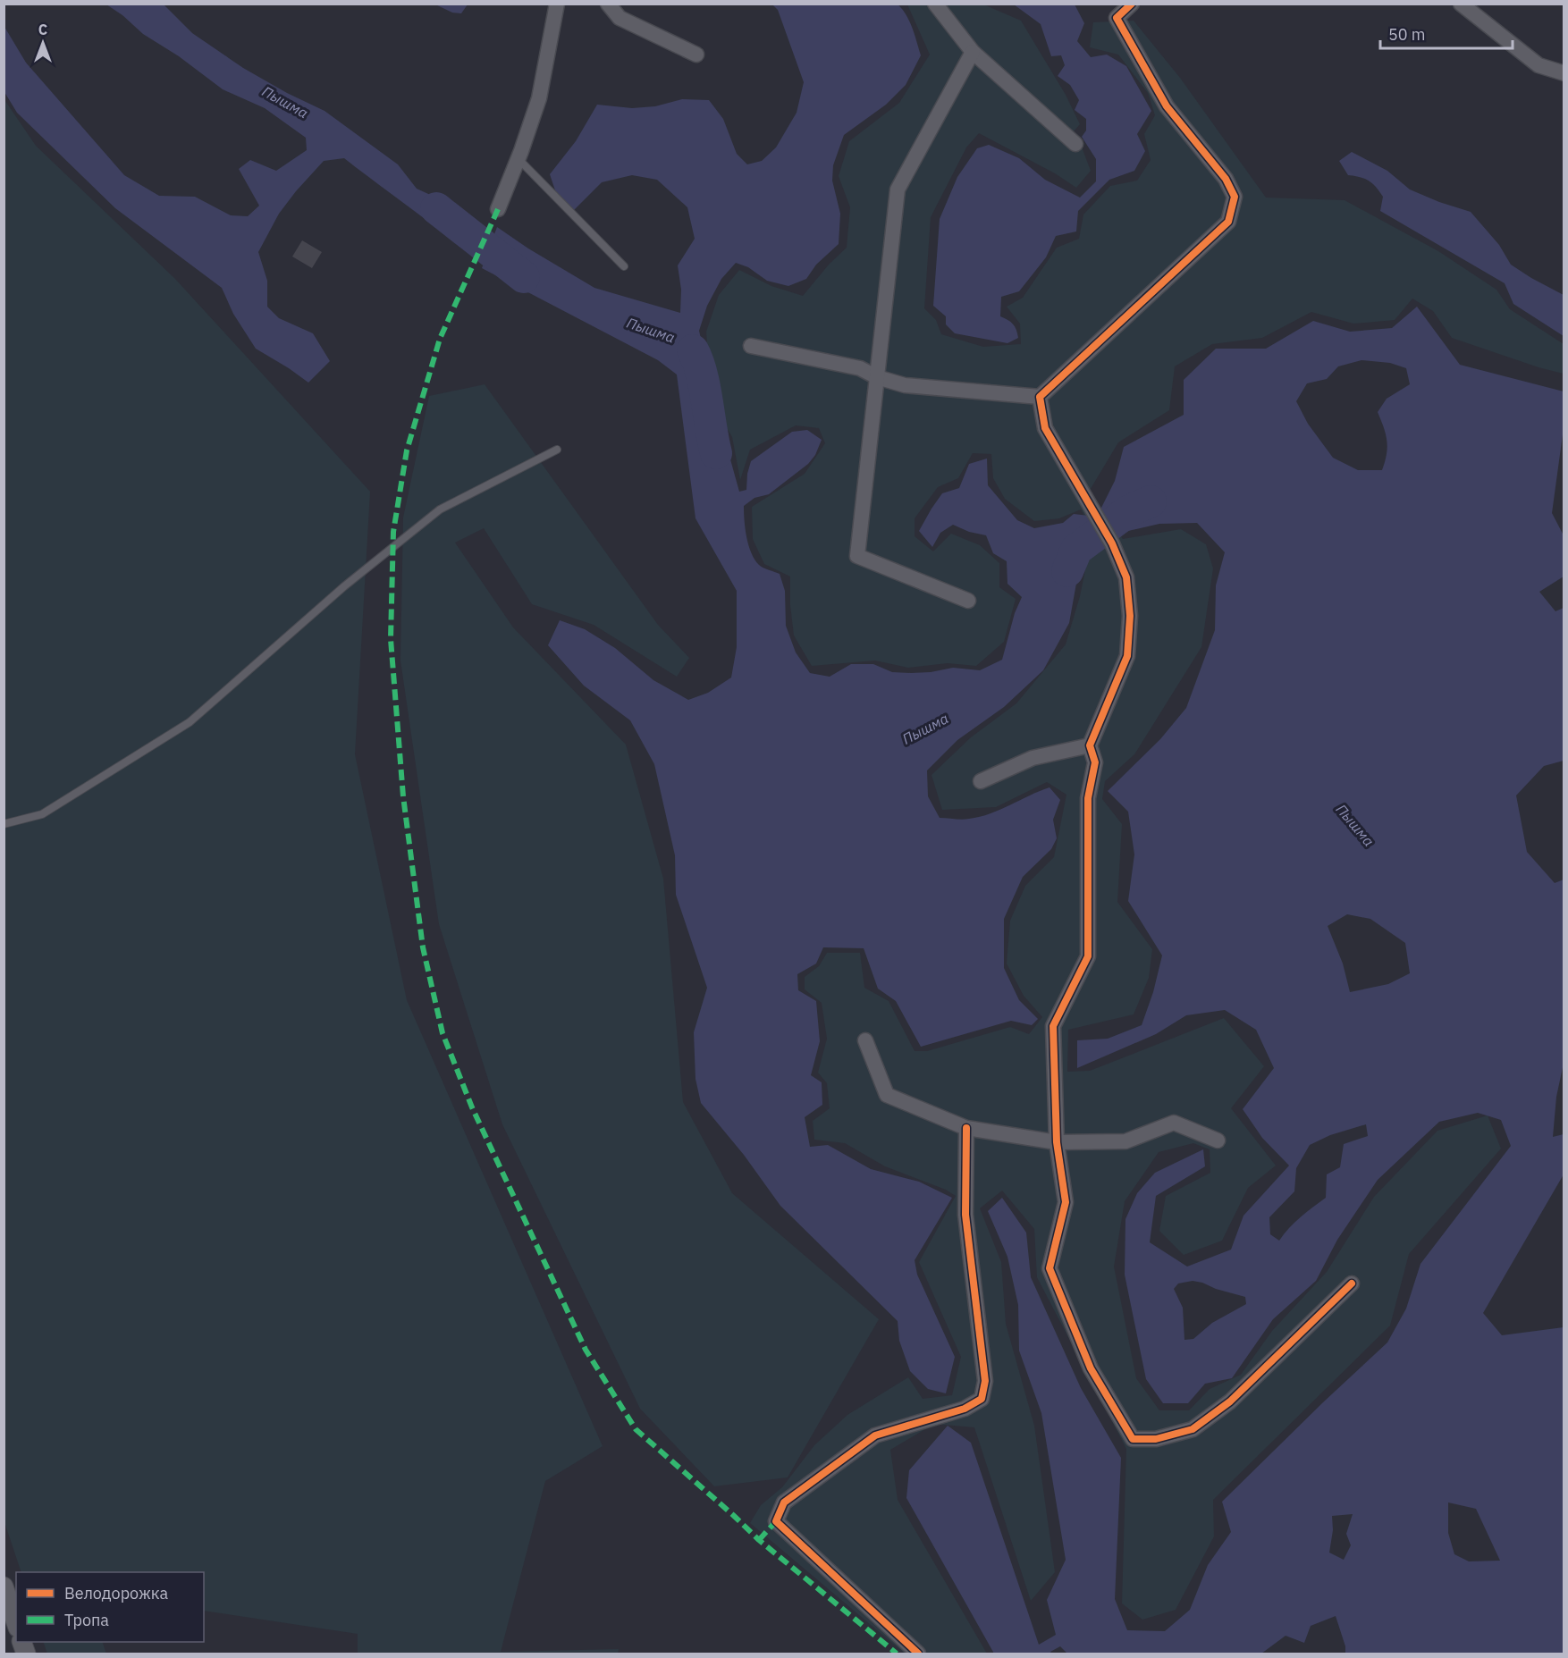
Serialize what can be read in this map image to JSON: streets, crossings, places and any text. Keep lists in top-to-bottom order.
{
  "water": ["Пышма"],
  "legend": ["Велодорожка", "Тропа"],
  "scale_bar": "50 m",
  "north": "top"
}
